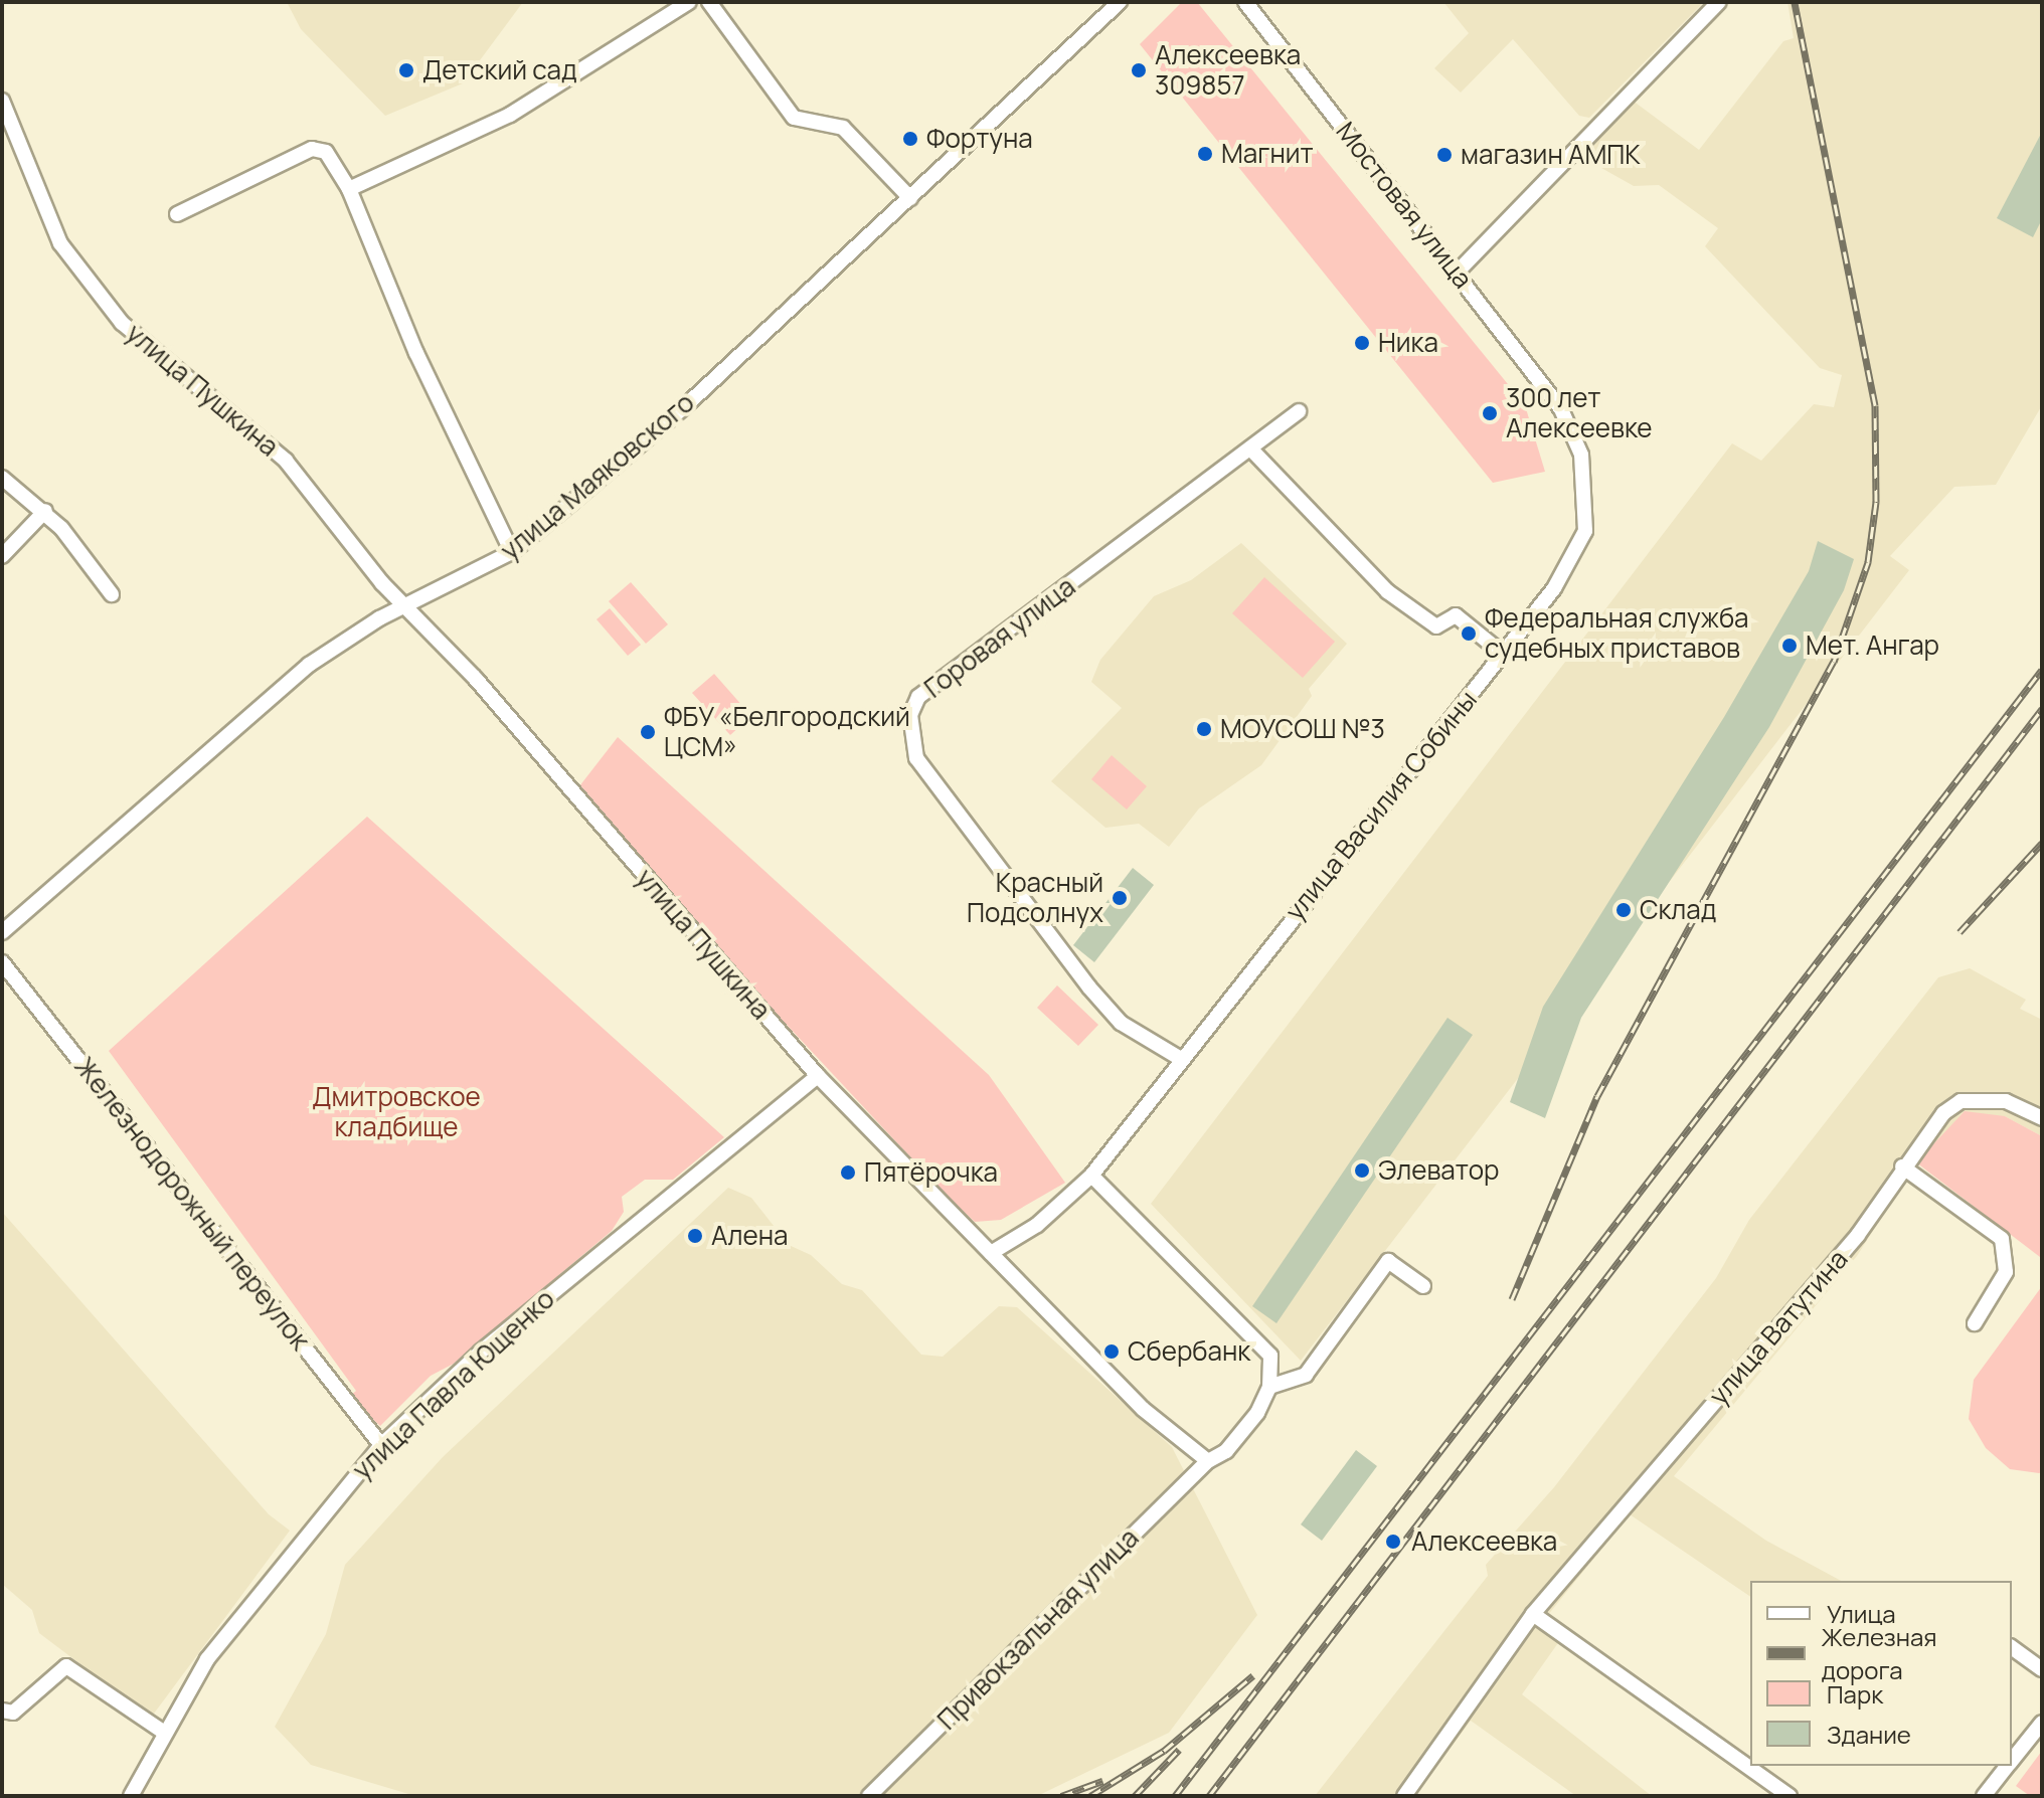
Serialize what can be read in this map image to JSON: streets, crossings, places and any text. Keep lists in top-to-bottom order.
{
  "streets": {
    "street": [
      "Мостовая улица",
      "улица Пушкина",
      "улица Маяковского",
      "Горовая улица",
      "улица Василия Собины",
      "Железнодорожный переулок",
      "улица Ватутина",
      "улица Павла Ющенко",
      "Привокзальная улица"
    ]
  },
  "crossings": [
    ["Мостовая улица", "улица Василия Собины"],
    ["улица Пушкина", "улица Маяковского"],
    ["улица Пушкина", "улица Василия Собины"],
    ["улица Пушкина", "улица Павла Ющенко"],
    ["улица Пушкина", "Привокзальная улица"],
    ["Горовая улица", "улица Василия Собины"],
    ["Железнодорожный переулок", "улица Павла Ющенко"]
  ],
  "parks": ["Дмитровское кладбище"],
  "places": [
    "Детский сад",
    "Алексеевка 309857",
    "Фортуна",
    "Магнит",
    "магазин АМПК",
    "Ника",
    "300 лет Алексеевке",
    "Федеральная служба судебных приставов",
    "Мет. Ангар",
    "МОУСОШ №3",
    "ФБУ «Белгородский ЦСМ»",
    "Красный Подсолнух",
    "Склад",
    "Элеватор",
    "Пятёрочка",
    "Алена",
    "Сбербанк",
    "Алексеевка"
  ],
  "legend": [
    "Улица",
    "Железная дорога",
    "Парк",
    "Здание"
  ]
}
